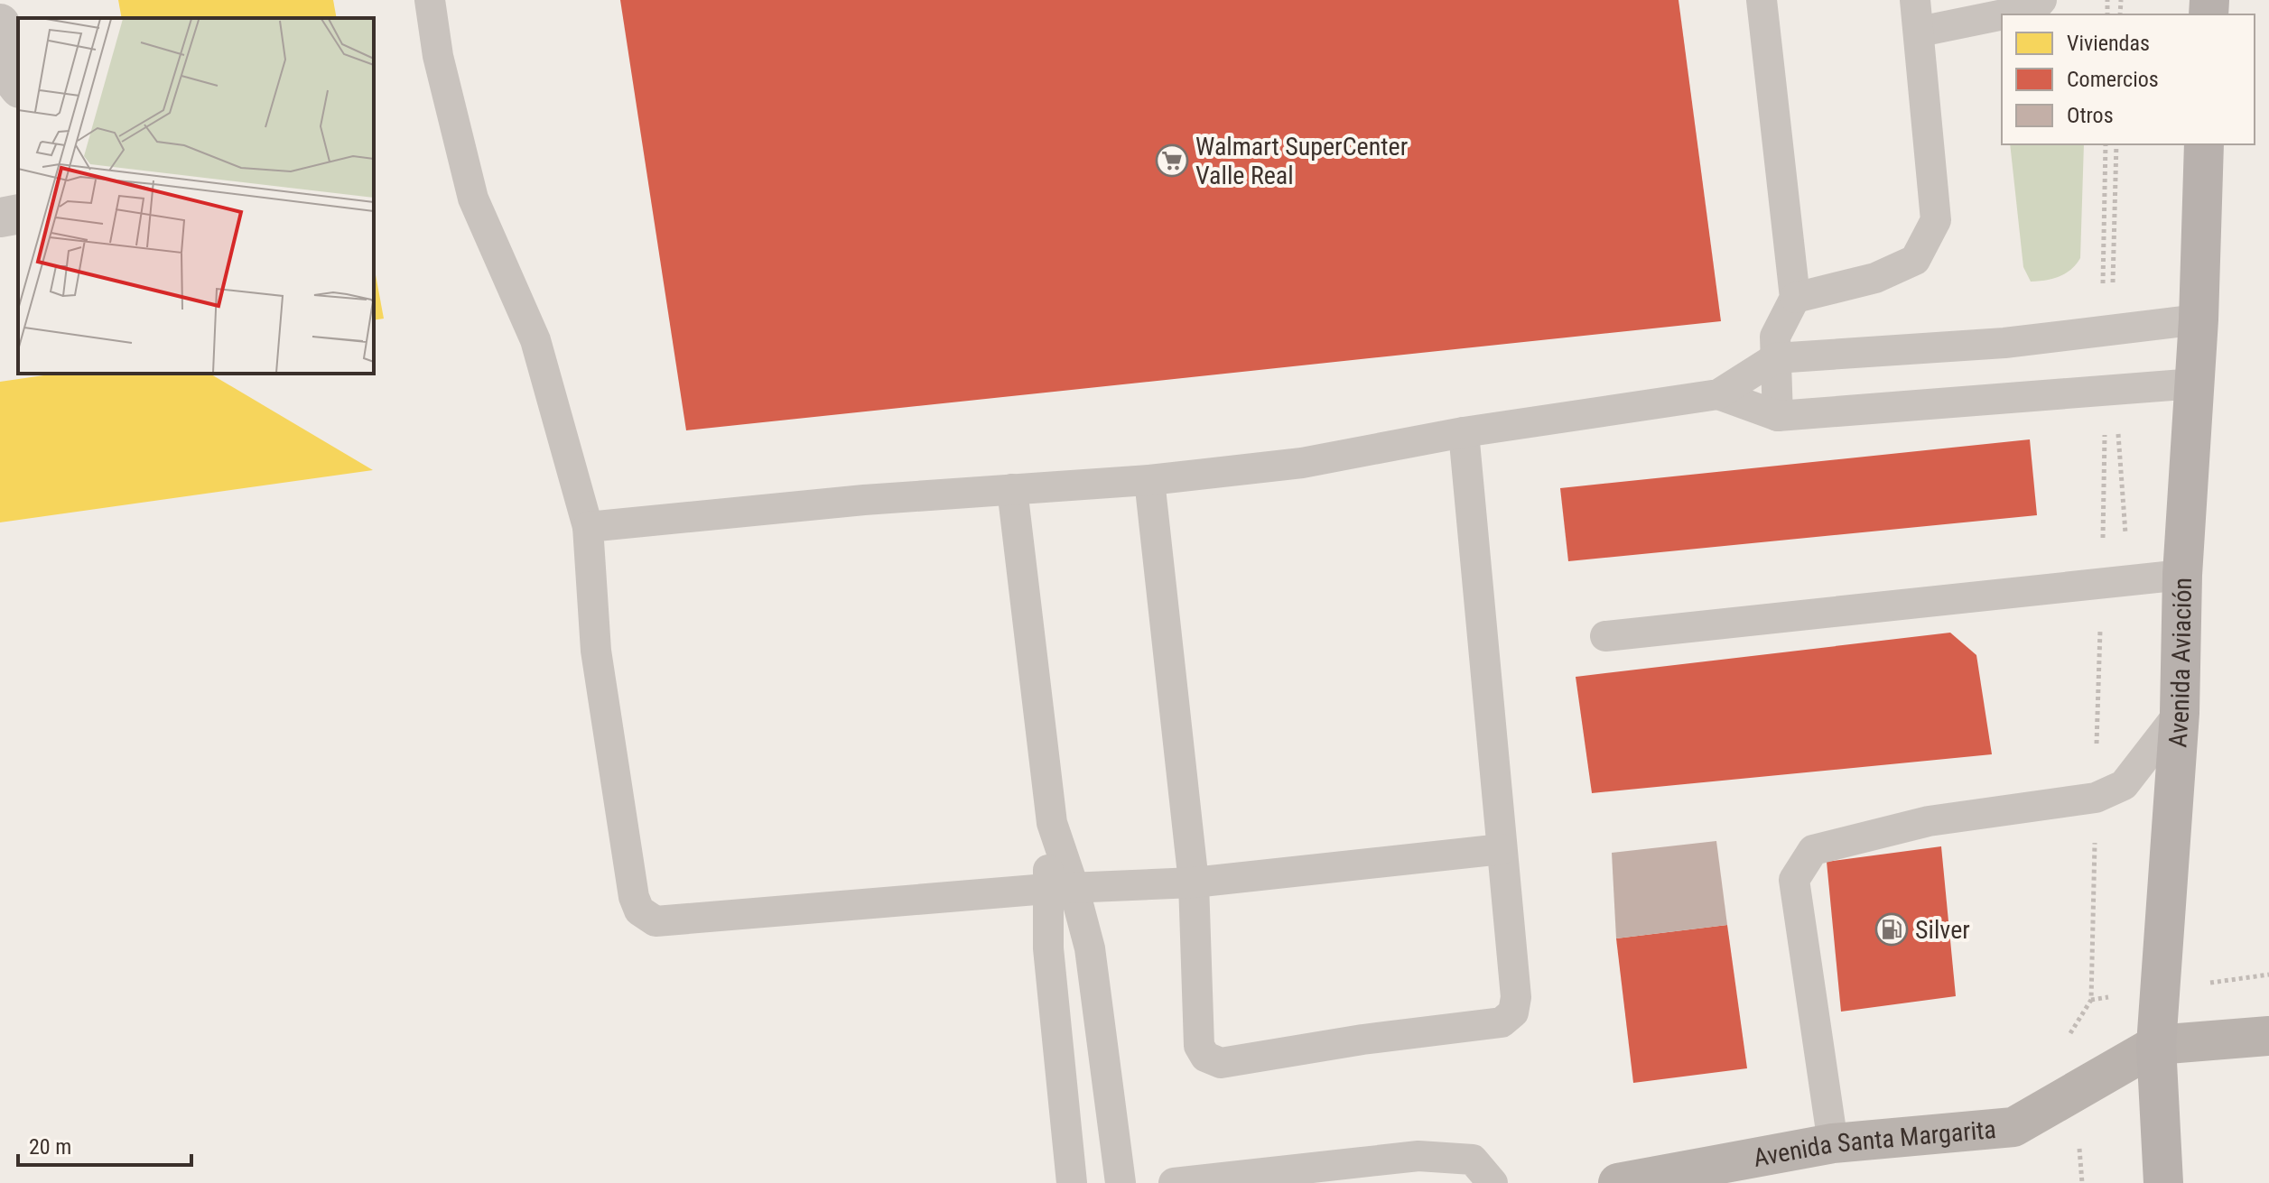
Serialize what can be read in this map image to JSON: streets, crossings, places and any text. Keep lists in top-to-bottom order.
{
  "streets": {
    "main road": ["Avenida Aviación", "Avenida Santa Margarita"]
  },
  "crossings": [
    ["Avenida Aviación", "Avenida Santa Margarita"]
  ],
  "places": {
    "supermarket": ["Walmart SuperCenter Valle Real"],
    "fuel station": ["Silver"]
  },
  "legend": ["Viviendas", "Comercios", "Otros"],
  "scale_bar": "20 m"
}
